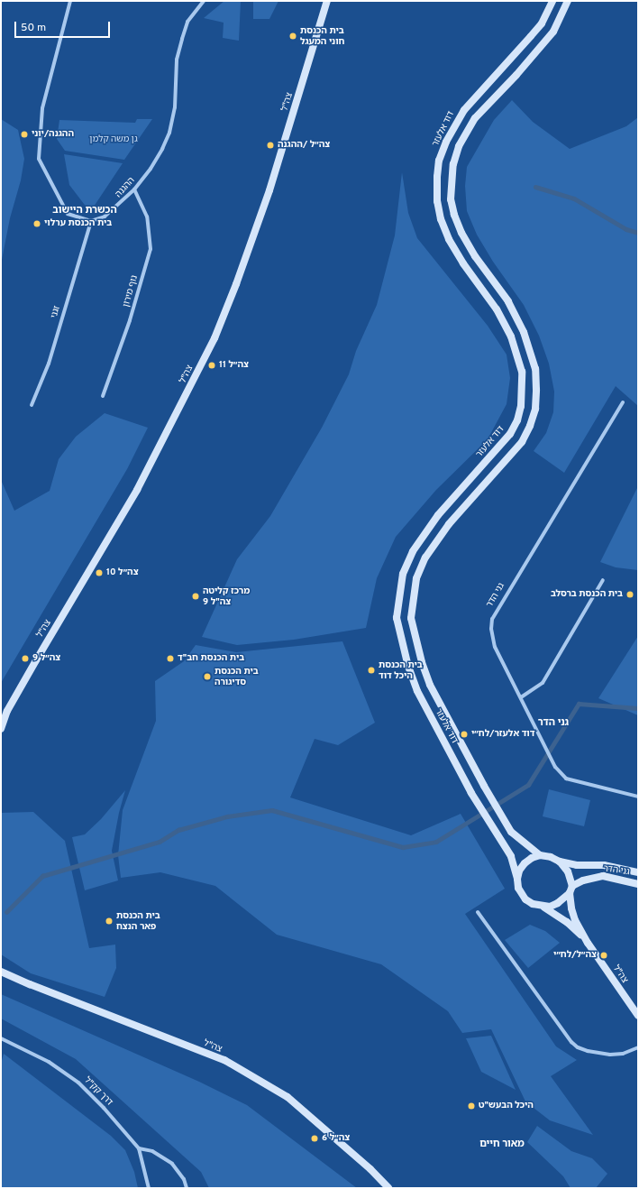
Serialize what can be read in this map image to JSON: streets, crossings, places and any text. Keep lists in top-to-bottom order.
{
  "streets": {
    "street": [
      "צה\"ל",
      "דוד אלעזר",
      "ההגנה",
      "נוף מירון",
      "זגני",
      "גני הדר",
      "דרך קק\"ל"
    ]
  },
  "crossings": [
    ["צה\"ל", "דוד אלעזר"],
    ["צה\"ל", "גני הדר"],
    ["דוד אלעזר", "גני הדר"],
    ["ההגנה", "נוף מירון"],
    ["ההגנה", "זגני"]
  ],
  "districts": ["הכשרת היישוב", "גני הדר", "מאור חיים"],
  "parks": ["גן משה קלמן"],
  "places": [
    "בית הכנסת חוני המעגל",
    "ההגנה/יוני",
    "צה״ל /ההגנה",
    "בית הכנסת ערלוי",
    "צה״ל 11",
    "צה״ל 10",
    "בית הכנסת ברסלב",
    "מרכז קליטה צה\"ל 9",
    "צה״ל 9",
    "בית הכנסת חב\"ד",
    "בית הכנסת היכל דוד",
    "בית הכנסת סדיגורה",
    "דוד אלעזר/לח״י",
    "בית הכנסת פאר הנצח",
    "צה״ל/לח״י",
    "היכל הבעש\"ט",
    "צה״ל 6"
  ],
  "scale_bar": "50 m"
}
